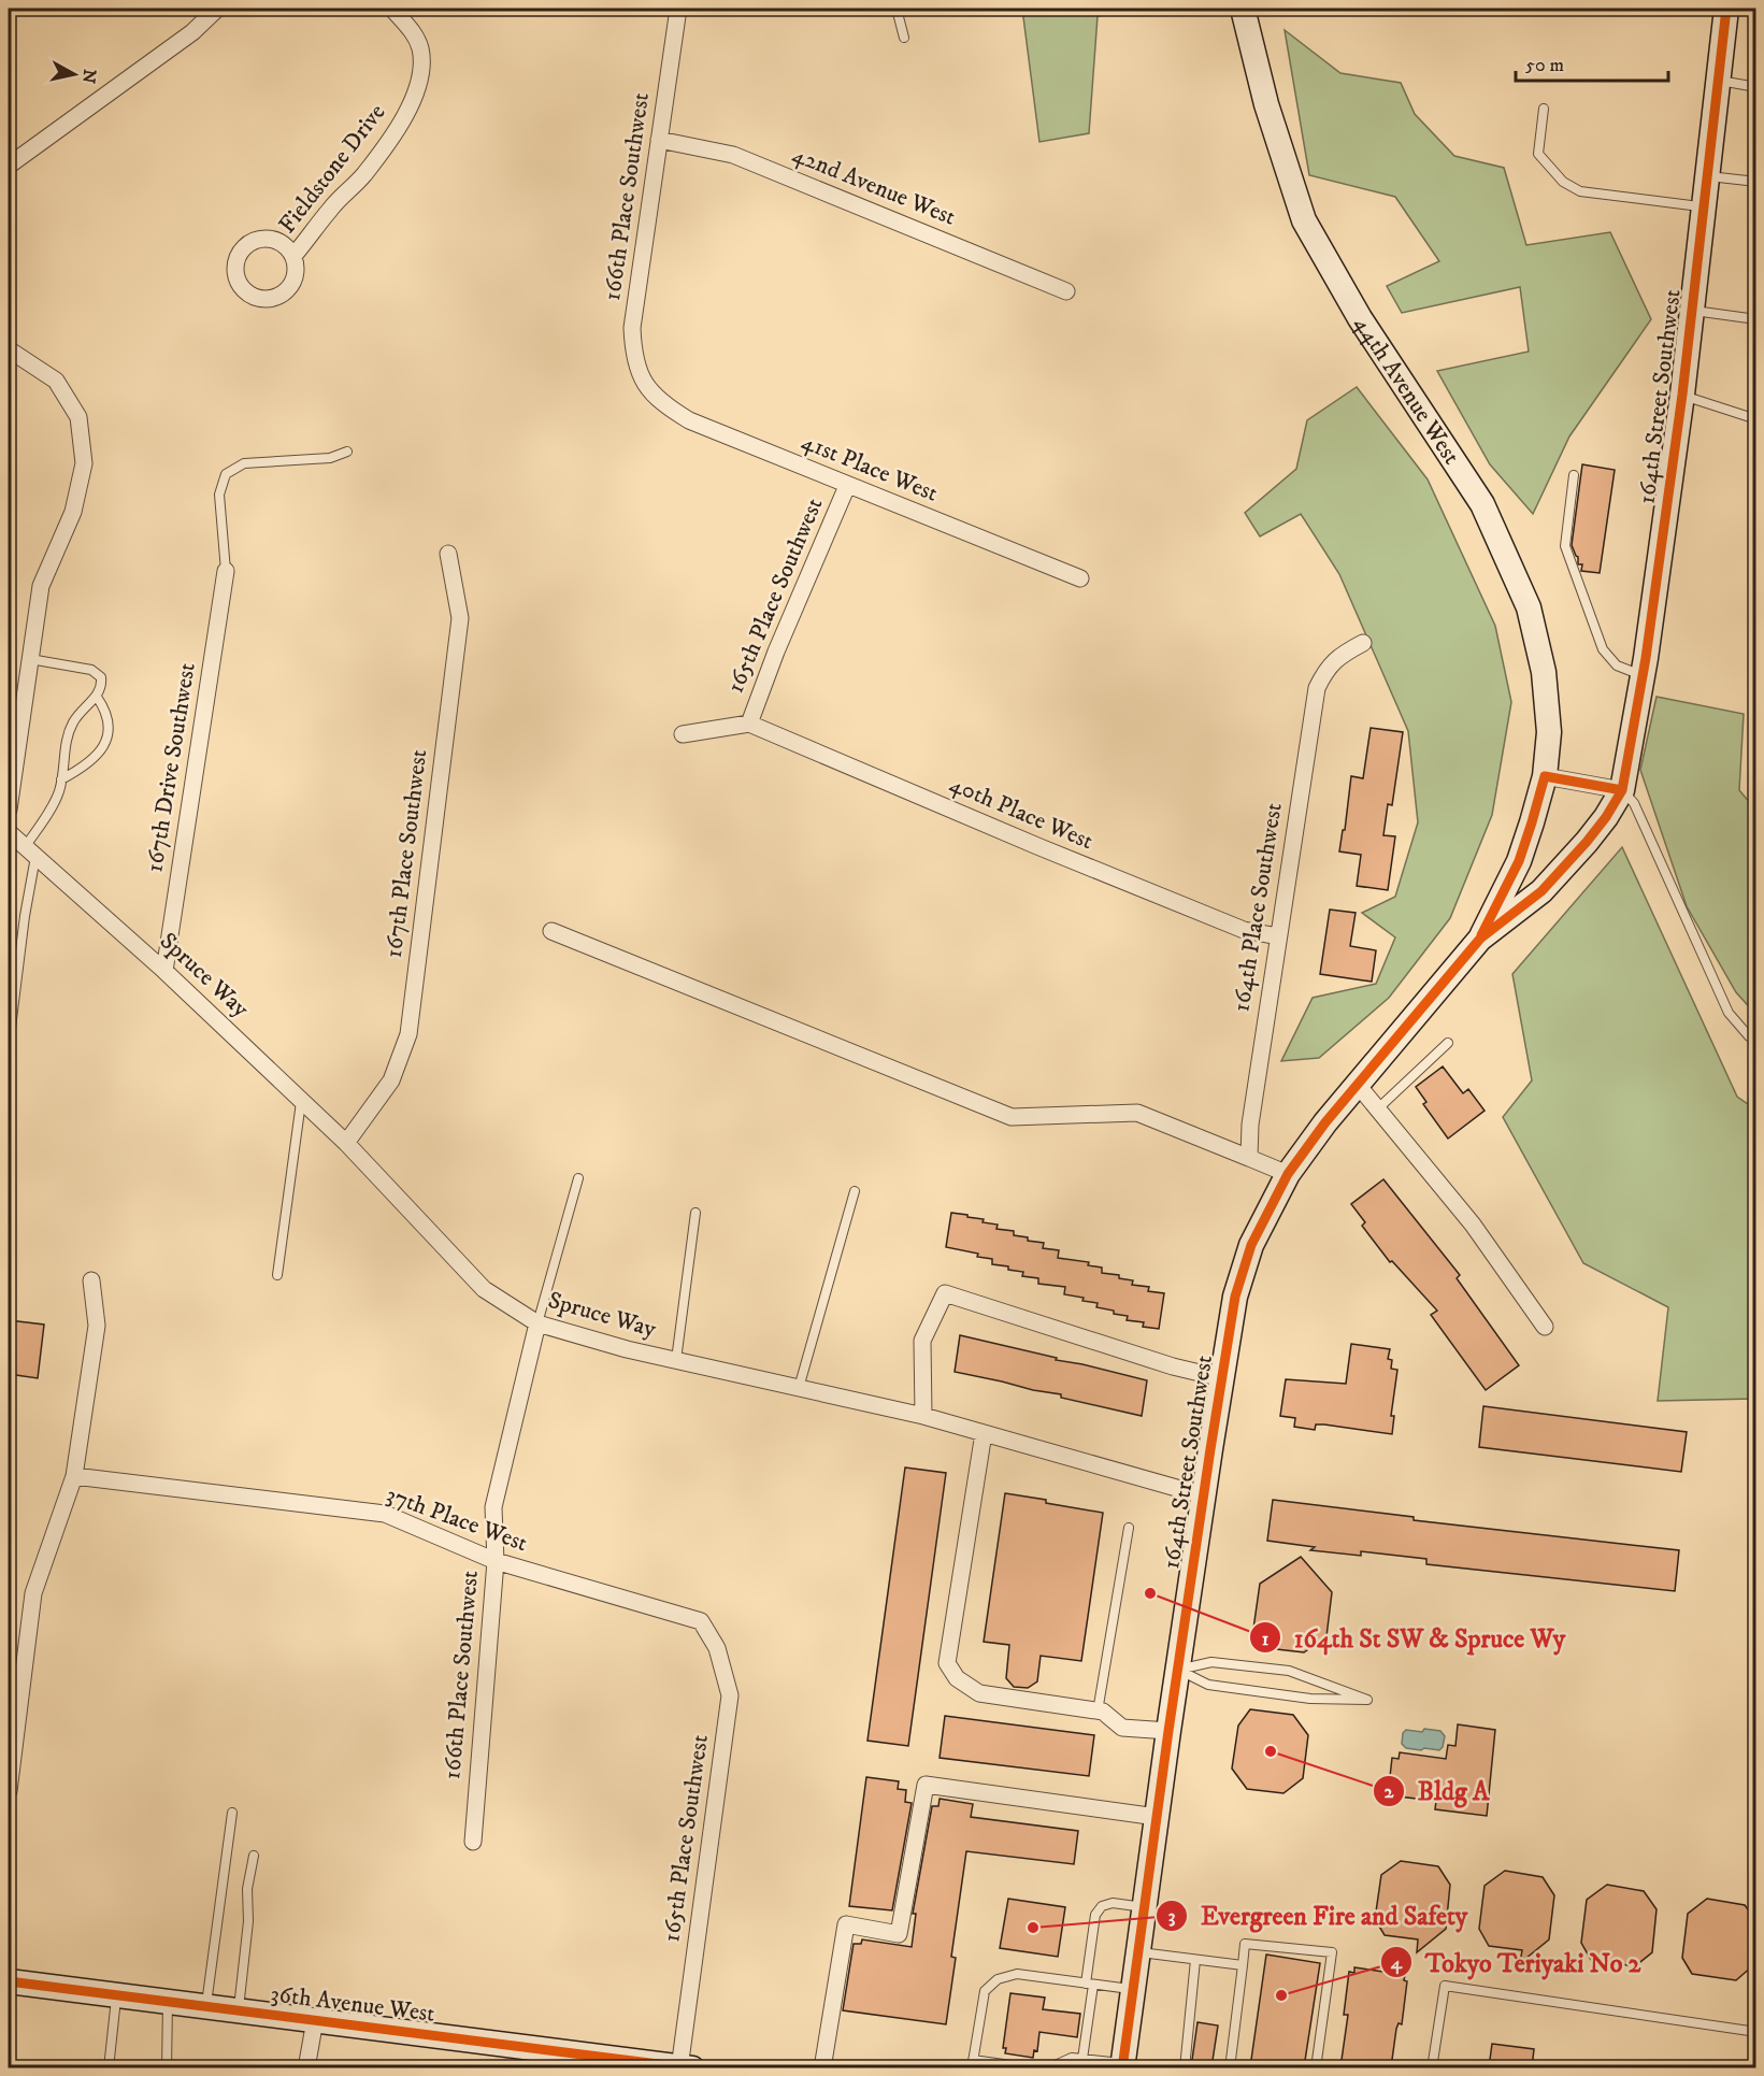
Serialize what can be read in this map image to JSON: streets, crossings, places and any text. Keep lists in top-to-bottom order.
{
  "streets": {
    "main road": ["44th Avenue West", "164th Street Southwest", "36th Avenue West"],
    "street": [
      "Fieldstone Drive",
      "42nd Avenue West",
      "166th Place Southwest",
      "41st Place West",
      "165th Place Southwest",
      "167th Drive Southwest",
      "40th Place West",
      "167th Place Southwest",
      "164th Place Southwest",
      "Spruce Way",
      "37th Place West"
    ]
  },
  "crossings": [
    ["42nd Avenue West", "166th Place Southwest"],
    ["166th Place Southwest", "41st Place West"],
    ["166th Place Southwest", "Spruce Way"],
    ["166th Place Southwest", "37th Place West"],
    ["44th Avenue West", "164th Street Southwest"],
    ["164th Street Southwest", "Spruce Way"],
    ["41st Place West", "165th Place Southwest"],
    ["165th Place Southwest", "40th Place West"],
    ["165th Place Southwest", "37th Place West"],
    ["165th Place Southwest", "36th Avenue West"],
    ["167th Drive Southwest", "Spruce Way"],
    ["40th Place West", "164th Place Southwest"],
    ["167th Place Southwest", "Spruce Way"]
  ],
  "places": [
    "164th St SW & Spruce Wy",
    "Bldg A",
    "Evergreen Fire and Safety",
    "Tokyo Teriyaki No 2"
  ],
  "scale_bar": "50 m",
  "north": "right"
}
